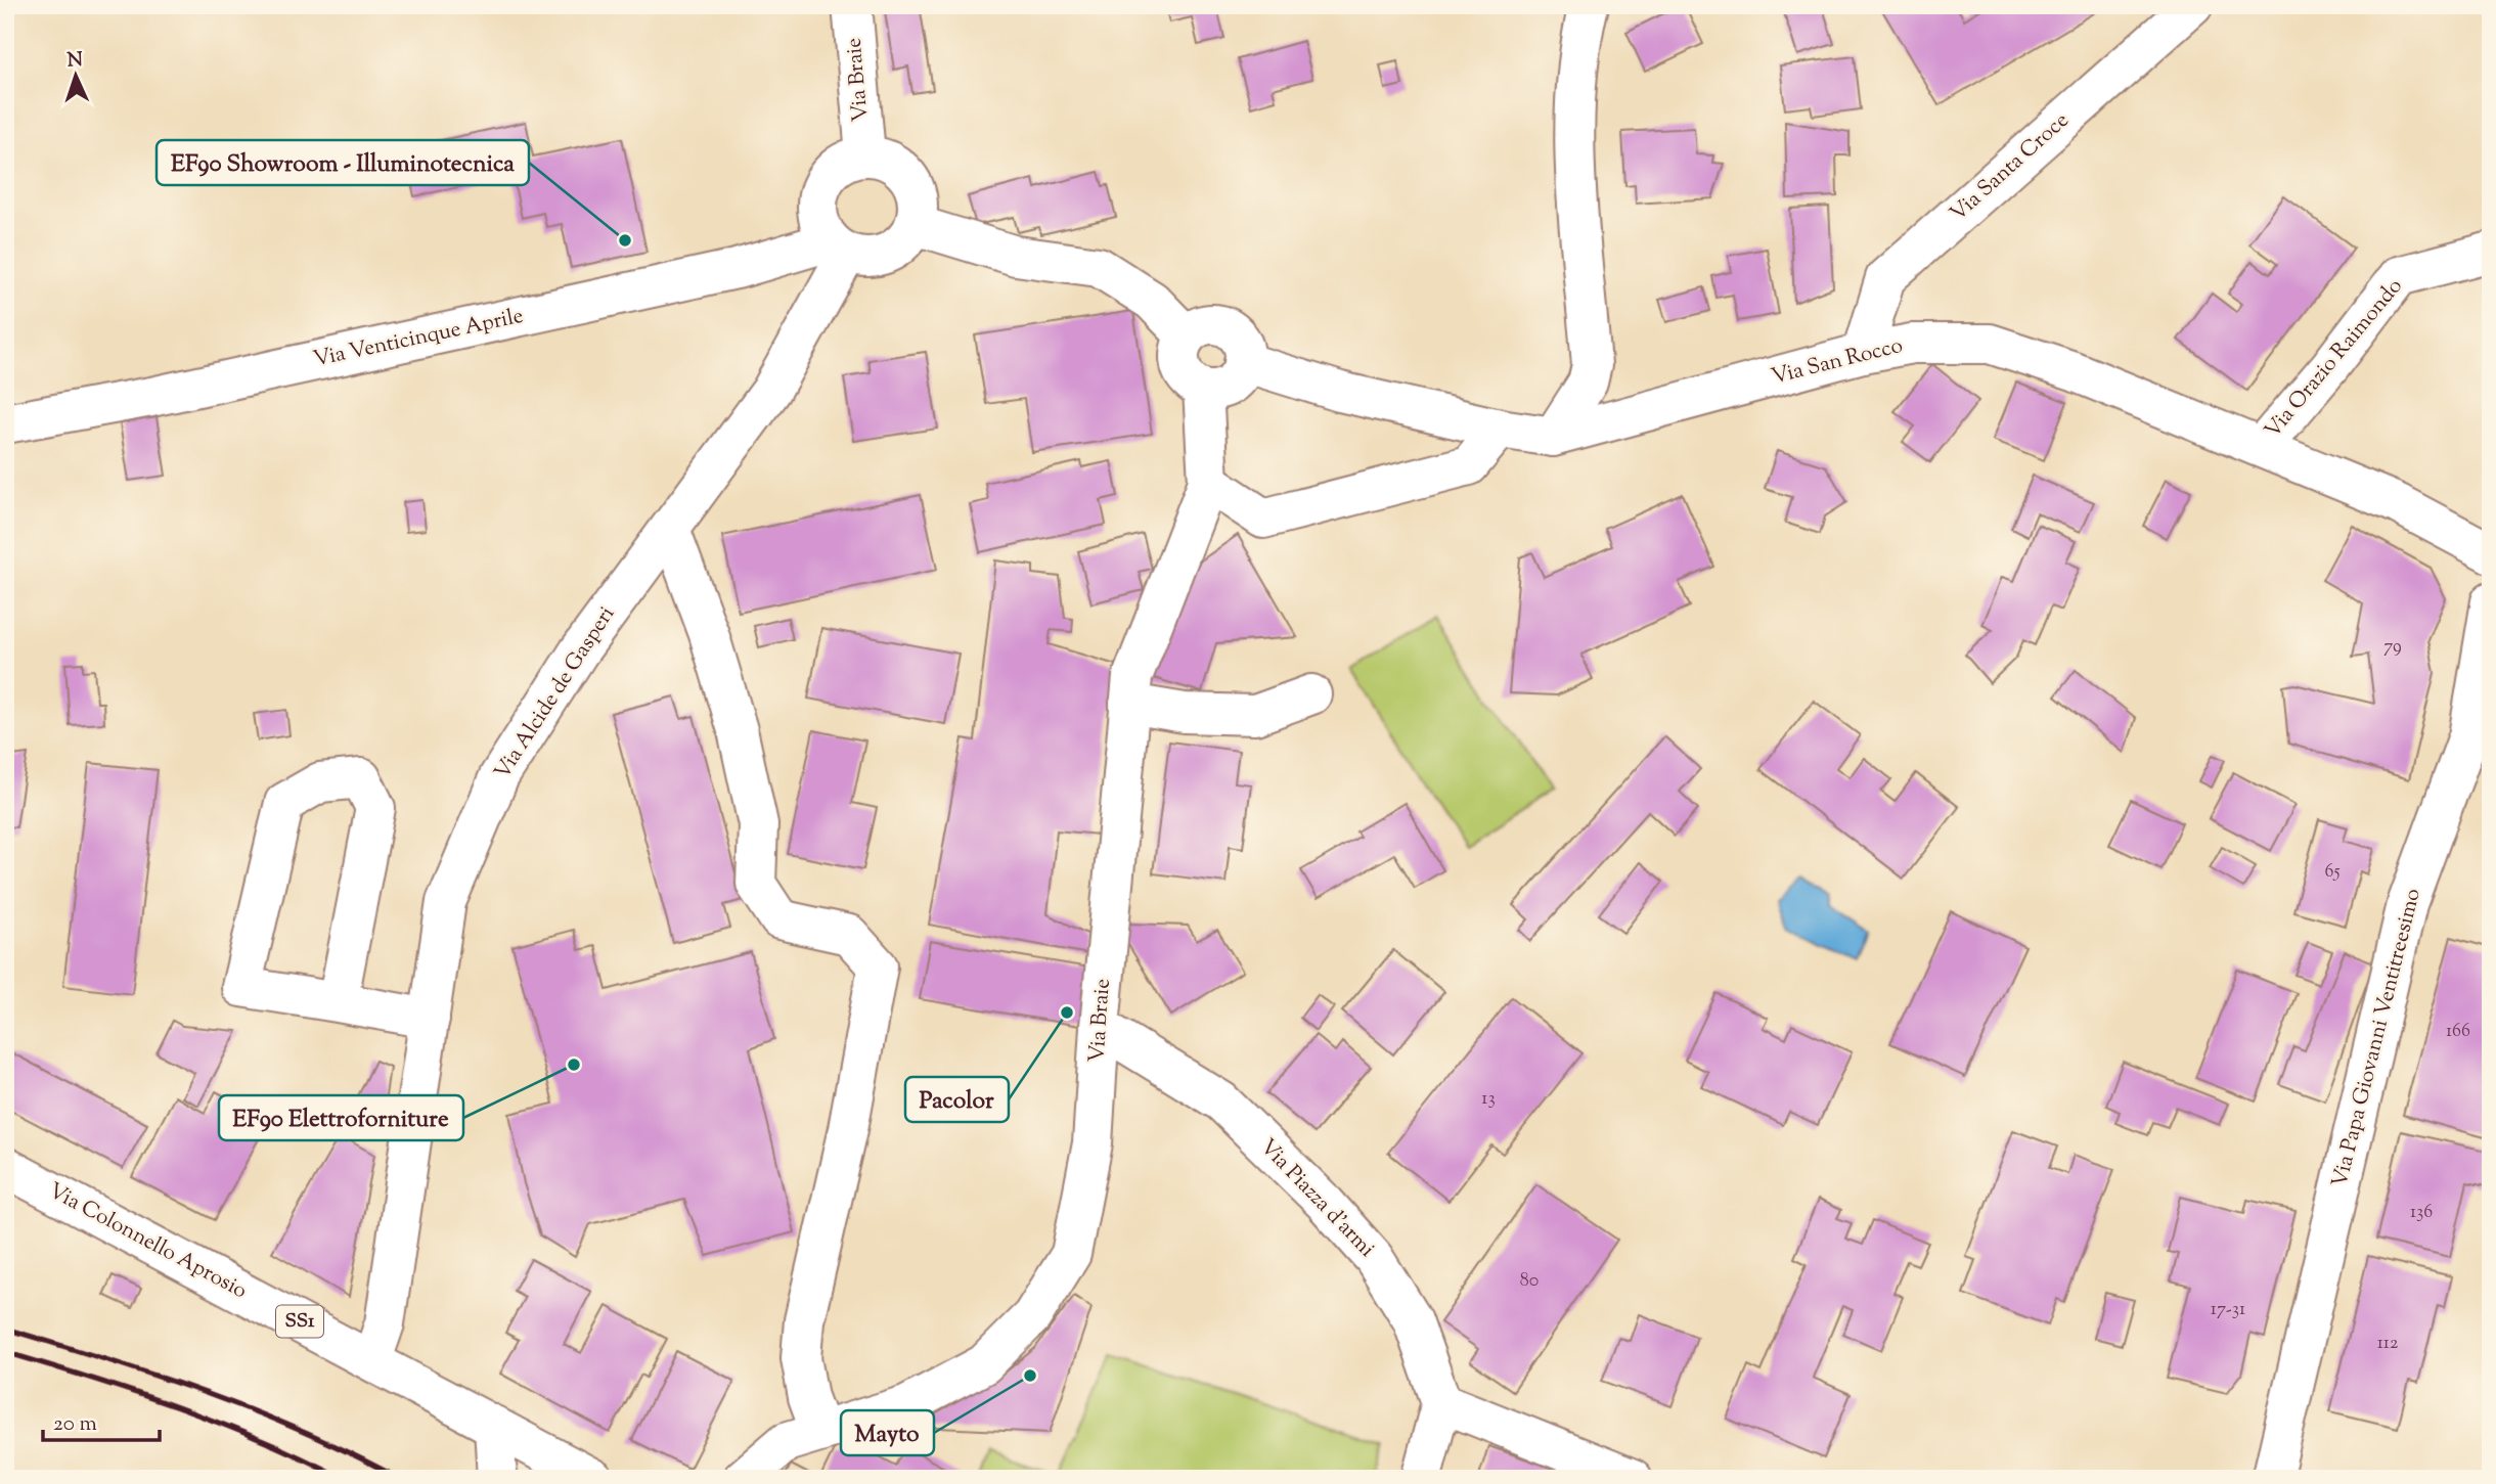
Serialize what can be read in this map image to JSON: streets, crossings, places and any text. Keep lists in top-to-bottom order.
{
  "streets": {
    "street": [
      "Via Braie",
      "Via Santa Croce",
      "Via Venticinque Aprile",
      "Via Orazio Raimondo",
      "Via San Rocco",
      "Via Alcide de Gasperi",
      "Via Papa Giovanni Ventitreesimo",
      "Via Piazza d'armi",
      "Via Colonnello Aprosio",
      "SS1"
    ]
  },
  "crossings": [
    ["Via Braie", "Via Venticinque Aprile"],
    ["Via Braie", "Via San Rocco"],
    ["Via Braie", "Via Alcide de Gasperi"],
    ["Via Braie", "Via Piazza d'armi"],
    ["Via Santa Croce", "Via San Rocco"],
    ["Via Venticinque Aprile", "Via Alcide de Gasperi"],
    ["Via Orazio Raimondo", "Via San Rocco"],
    ["Via Alcide de Gasperi", "Via Colonnello Aprosio"]
  ],
  "places": [
    "EF90 Showroom - Illuminotecnica",
    "Pacolor",
    "EF90 Elettroforniture",
    "Mayto"
  ],
  "house_numbers": [
    "79",
    "65",
    "166",
    "13",
    "136",
    "80",
    "17-31",
    "112"
  ],
  "scale_bar": "20 m",
  "north": "top"
}
